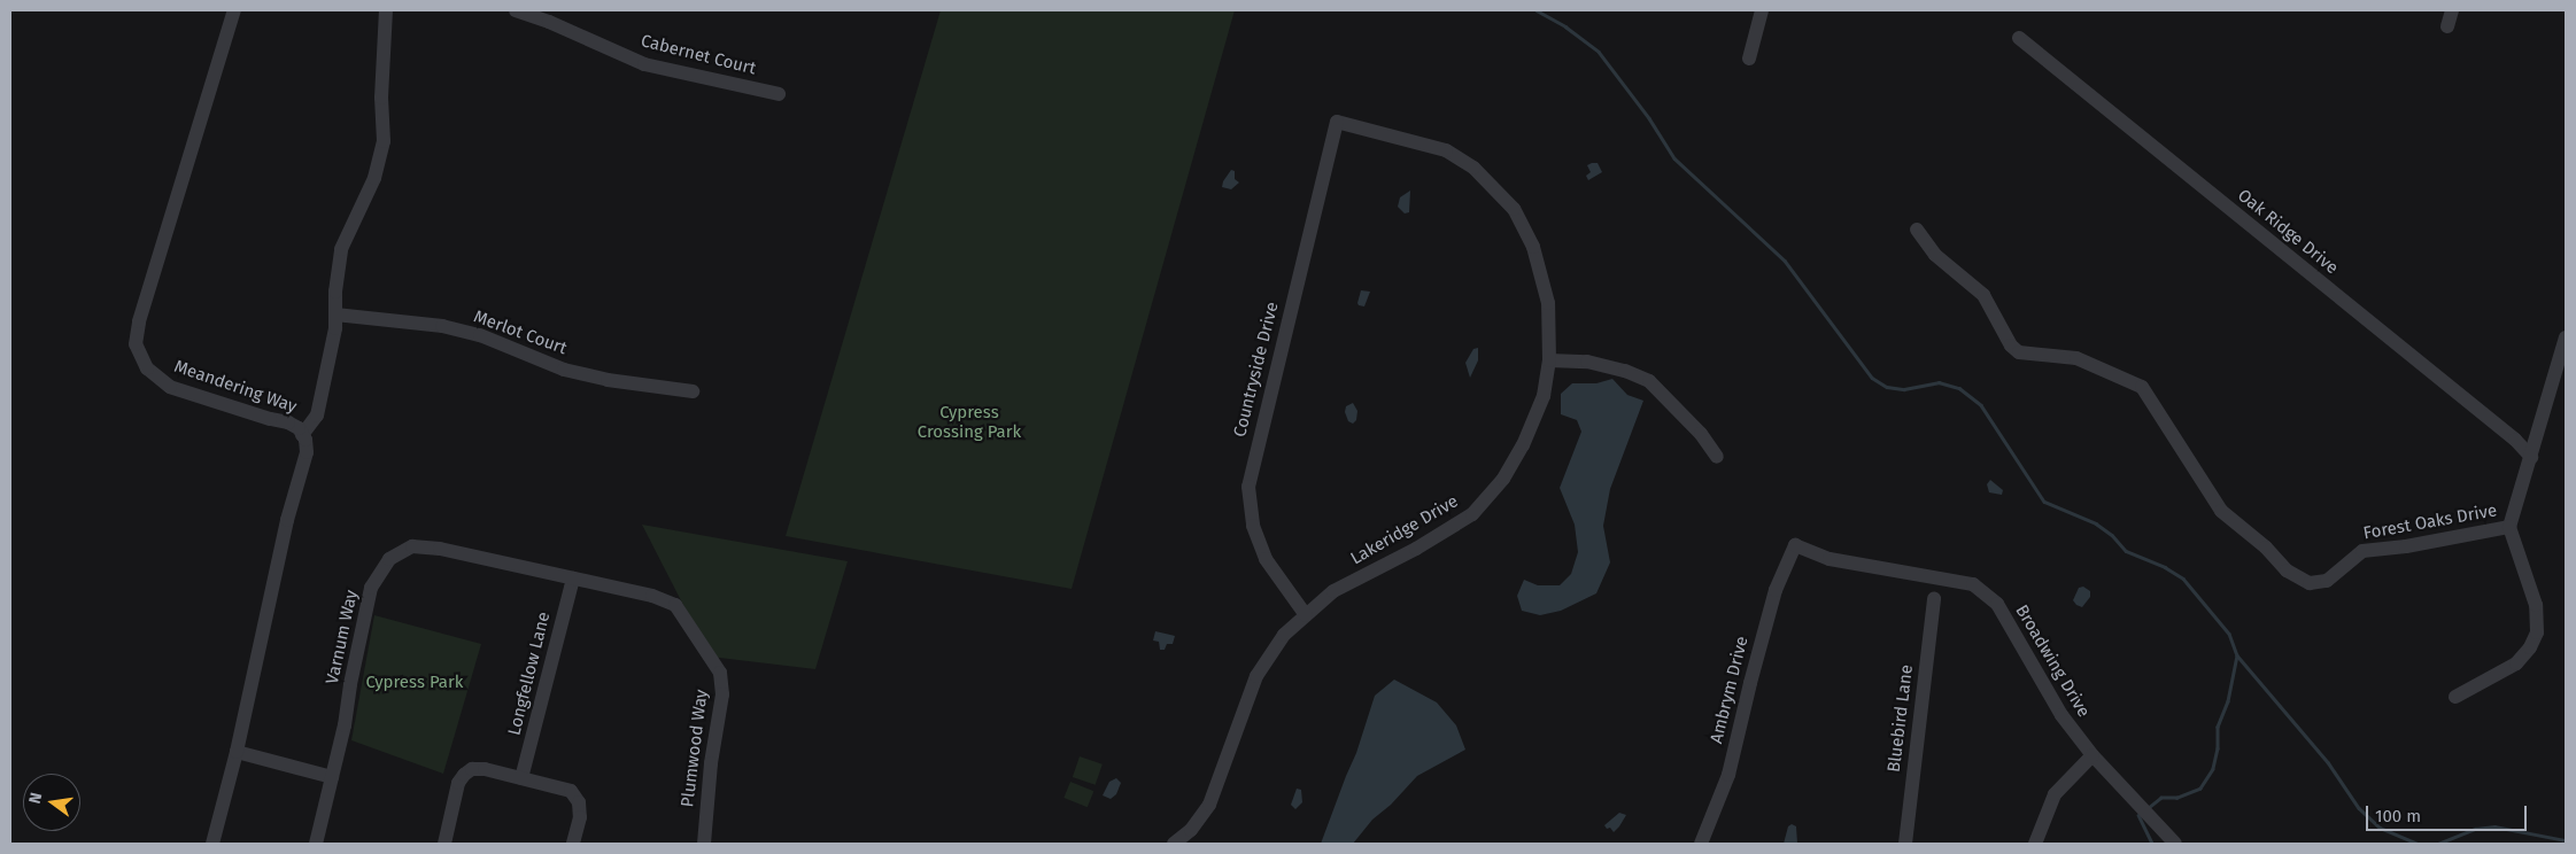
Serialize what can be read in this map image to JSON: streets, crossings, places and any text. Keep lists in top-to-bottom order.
{
  "streets": {
    "street": [
      "Cabernet Court",
      "Oak Ridge Drive",
      "Merlot Court",
      "Countryside Drive",
      "Meandering Way",
      "Forest Oaks Drive",
      "Lakeridge Drive",
      "Varnum Way",
      "Broadwing Drive",
      "Longfellow Lane",
      "Ambrym Drive",
      "Bluebird Lane",
      "Plumwood Way"
    ]
  },
  "crossings": [
    ["Oak Ridge Drive", "Forest Oaks Drive"],
    ["Countryside Drive", "Lakeridge Drive"],
    ["Varnum Way", "Longfellow Lane"],
    ["Varnum Way", "Plumwood Way"],
    ["Broadwing Drive", "Ambrym Drive"],
    ["Longfellow Lane", "Plumwood Way"]
  ],
  "parks": ["Cypress Crossing Park", "Cypress Park"],
  "scale_bar": "100 m",
  "north": "left"
}
